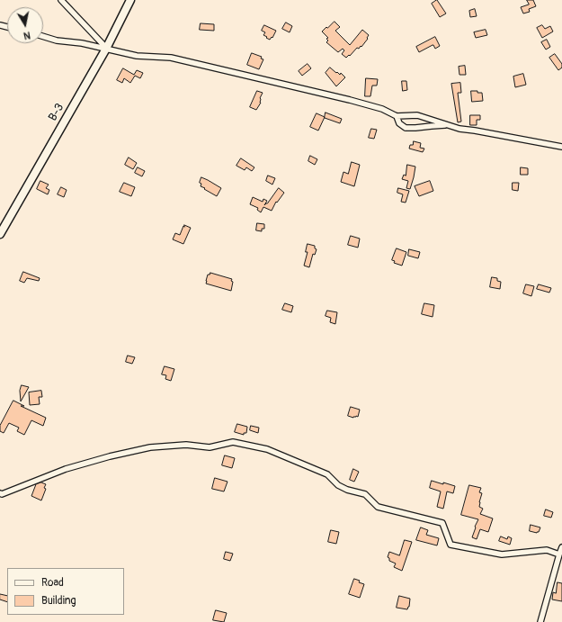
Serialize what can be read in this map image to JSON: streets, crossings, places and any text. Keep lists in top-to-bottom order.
{
  "streets": {
    "main road": ["B-3"]
  },
  "legend": ["Road", "Building"],
  "north": "bottom"
}
